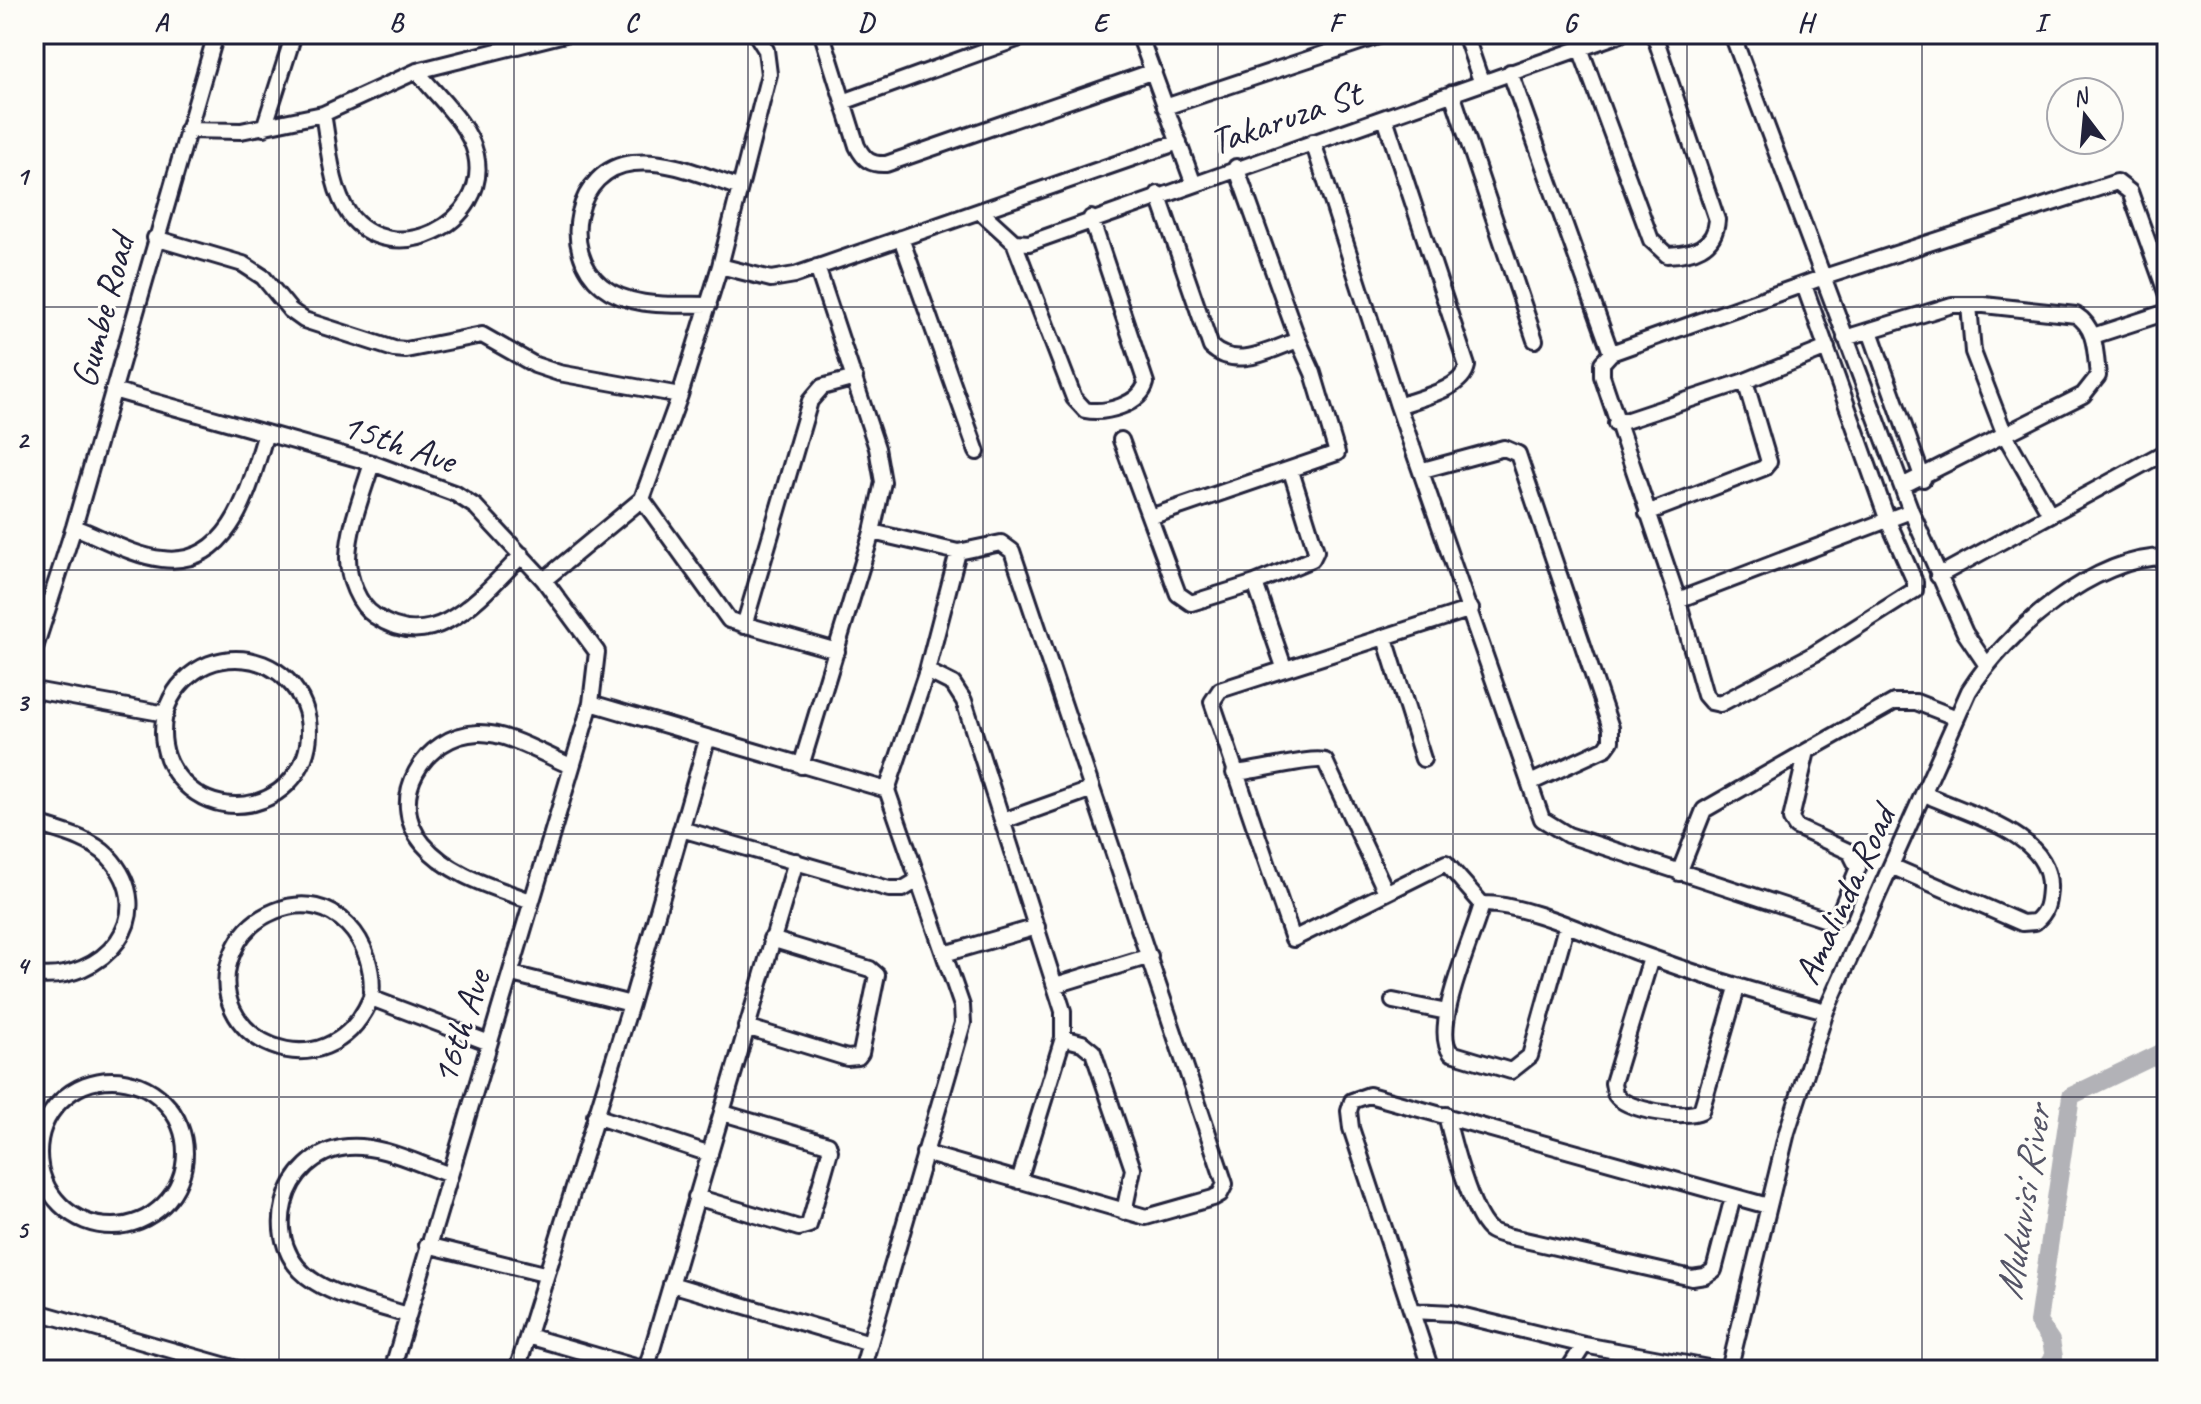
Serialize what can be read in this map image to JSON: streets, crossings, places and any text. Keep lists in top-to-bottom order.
{
  "streets": {
    "street": [
      "Takaruza St",
      "Gumbe Road",
      "15th Ave",
      "Amalinda Road",
      "16th Ave"
    ]
  },
  "crossings": [
    ["Gumbe Road", "15th Ave"],
    ["15th Ave", "16th Ave"]
  ],
  "water": ["Mukuvisi River"],
  "north": "top",
  "grid": {
    "columns": [
      "A",
      "B",
      "C",
      "D",
      "E",
      "F",
      "G",
      "H",
      "I"
    ],
    "rows": [
      "1",
      "2",
      "3",
      "4",
      "5"
    ]
  }
}
